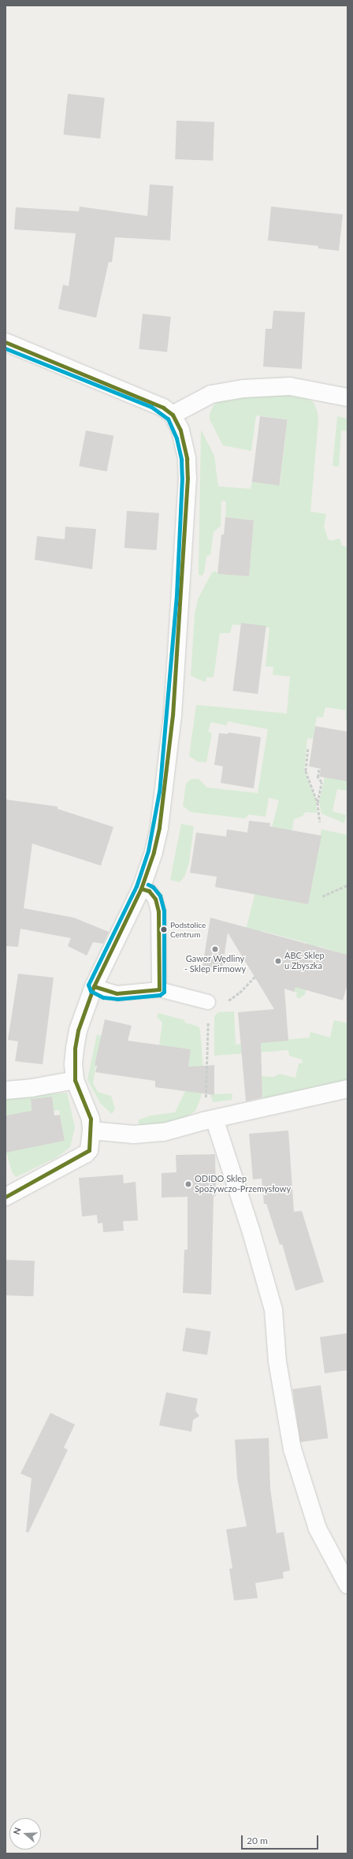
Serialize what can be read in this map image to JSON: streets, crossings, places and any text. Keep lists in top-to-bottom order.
{
  "places": [
    "Podstolice Centrum",
    "Gawor Wędliny - Sklep Firmowy",
    "ABC Sklep u Zbyszka",
    "ODIDO Sklep Spożywczo-Przemysłowy"
  ],
  "scale_bar": "20 m",
  "north": "left"
}
